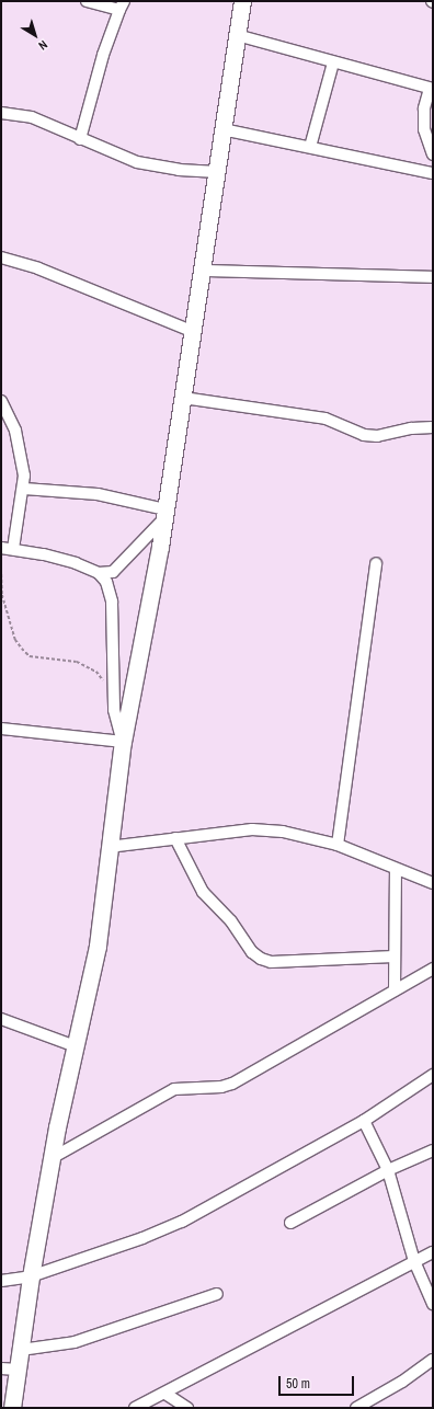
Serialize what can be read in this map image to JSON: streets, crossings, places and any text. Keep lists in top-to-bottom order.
{
  "scale_bar": "50 m",
  "north": "bottom right"
}
